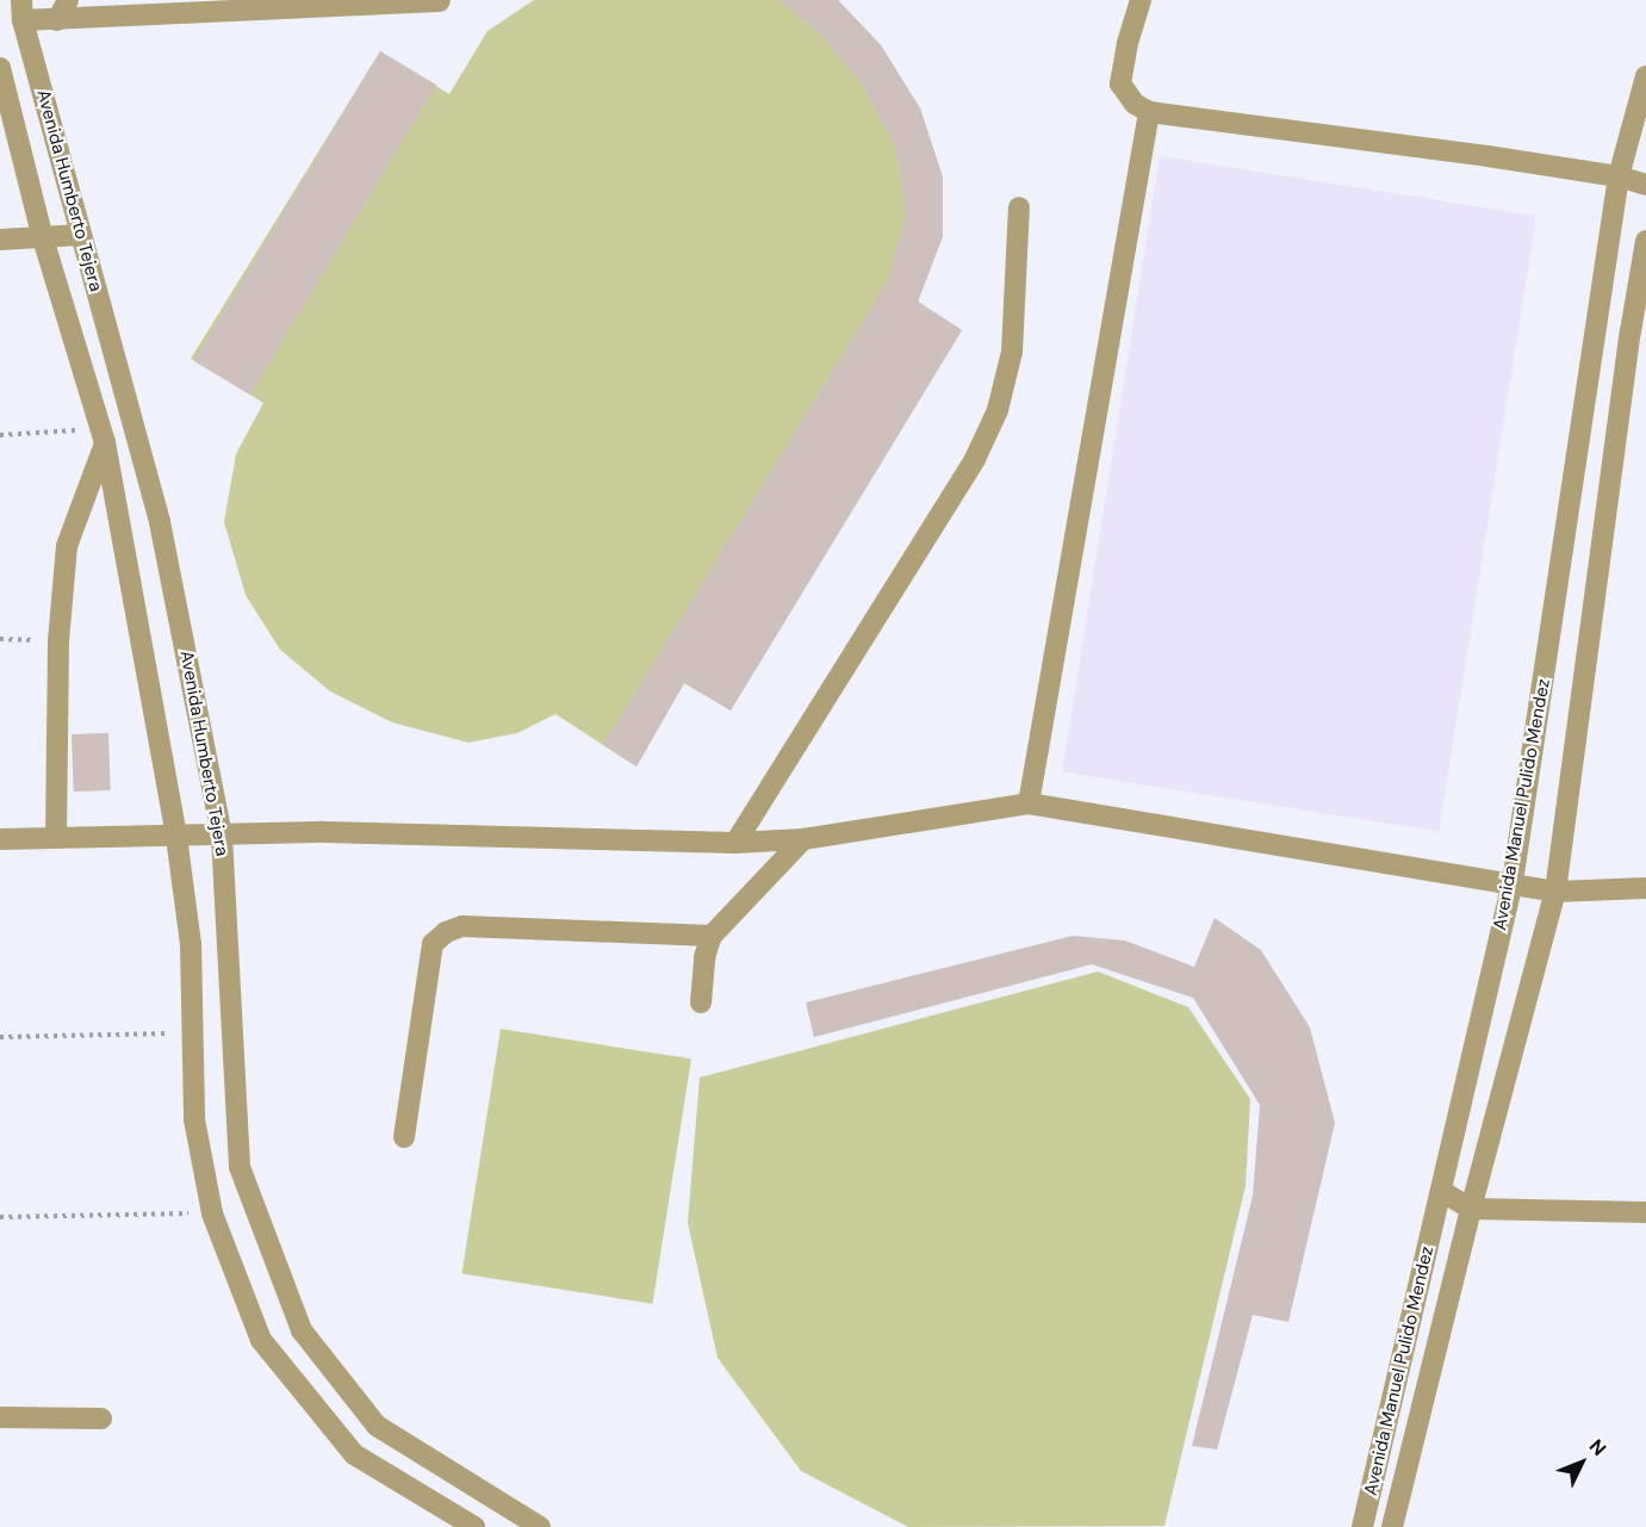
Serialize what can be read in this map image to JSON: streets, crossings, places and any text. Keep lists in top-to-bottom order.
{
  "streets": {
    "street": ["Avenida Humberto Tejera", "Avenida Manuel Pulido Mendez"]
  },
  "north": "top right"
}
